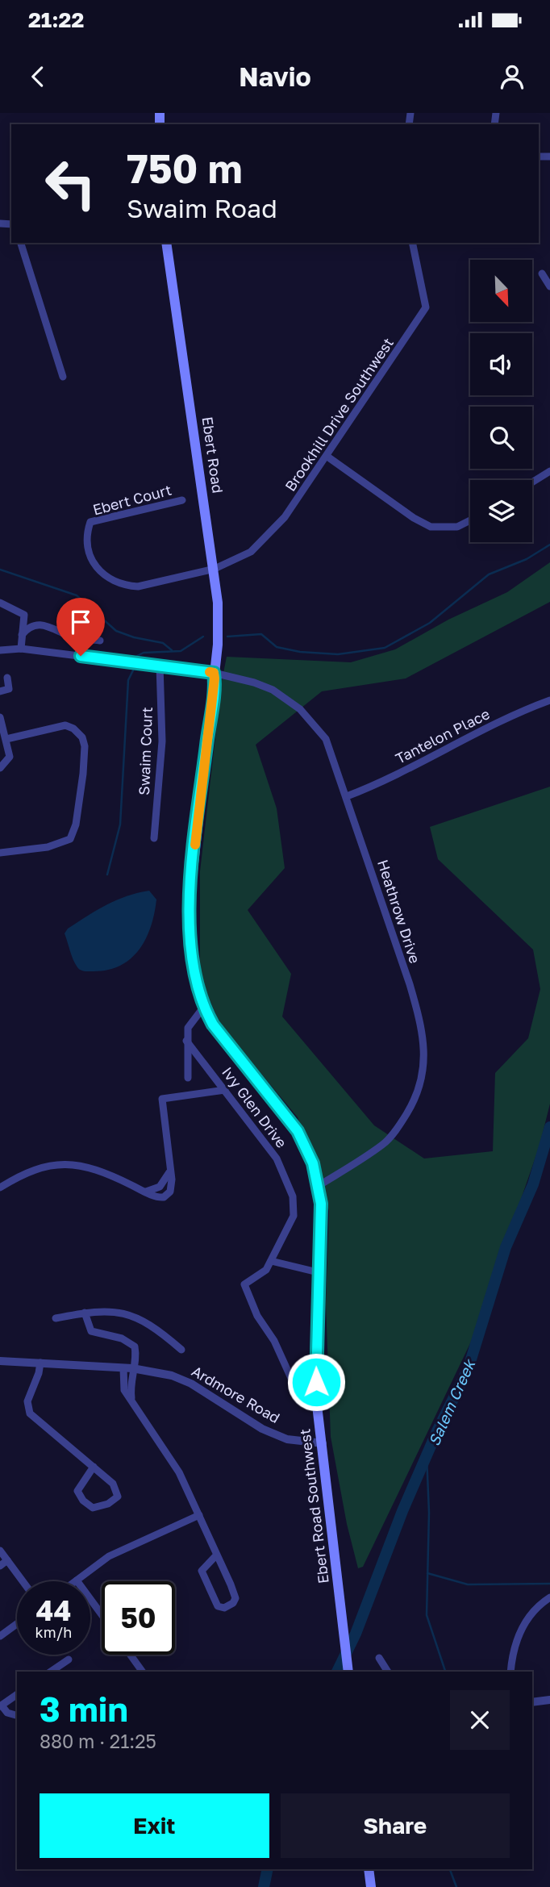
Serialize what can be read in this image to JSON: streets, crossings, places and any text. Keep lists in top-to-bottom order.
{
  "streets": {
    "main road": ["Ebert Road", "Ebert Road Southwest"],
    "street": [
      "Brookhill Drive Southwest",
      "Ebert Court",
      "Tantelon Place",
      "Swaim Court",
      "Heathrow Drive",
      "Ivy Glen Drive",
      "Ardmore Road"
    ]
  },
  "crossings": [
    ["Brookhill Drive Southwest", "Ebert Road"],
    ["Brookhill Drive Southwest", "Ebert Court"],
    ["Ebert Road", "Ebert Court"],
    ["Ebert Road", "Heathrow Drive"],
    ["Ebert Road", "Ebert Road Southwest"],
    ["Tantelon Place", "Heathrow Drive"],
    ["Swaim Court", "Heathrow Drive"],
    ["Heathrow Drive", "Ebert Road Southwest"],
    ["Ardmore Road", "Ebert Road Southwest"]
  ],
  "water": ["Salem Creek"],
  "north": "bottom right",
  "page": {
    "status": "21:22",
    "header": "Navio",
    "turn": ["750 m", "Swaim Road"],
    "speed": "44 km/h",
    "limit": "50",
    "heading": ["3 min", "880 m · 21:25"],
    "buttons": ["Exit", "Share"]
  }
}
